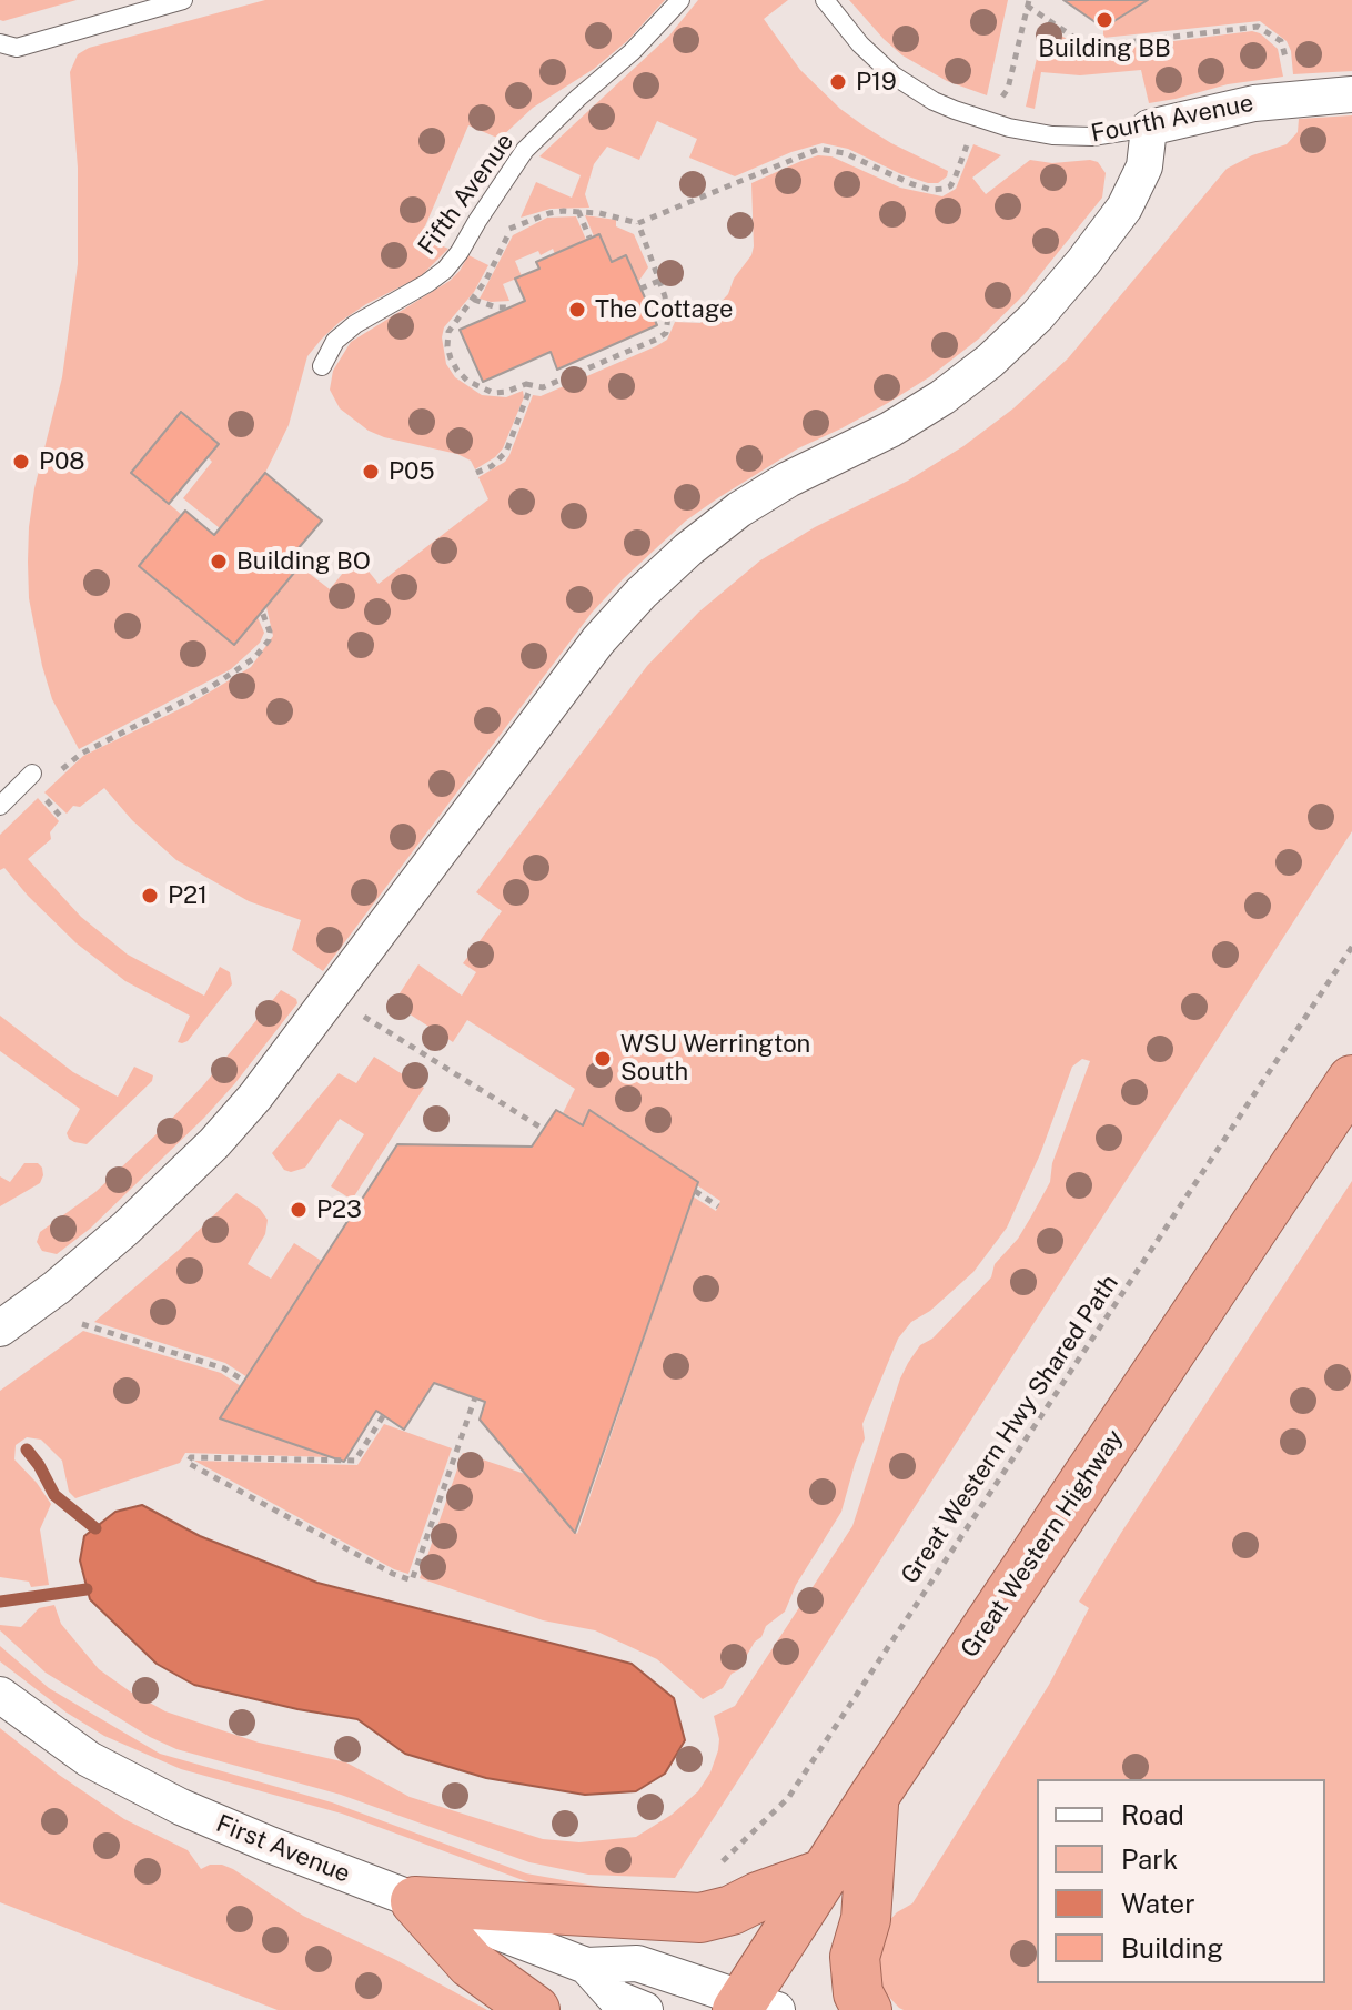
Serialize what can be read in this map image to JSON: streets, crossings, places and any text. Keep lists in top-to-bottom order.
{
  "streets": {
    "highway": ["Great Western Highway"],
    "street": ["Fourth Avenue", "First Avenue"],
    "lane": ["Fifth Avenue"],
    "path": ["Great Western Hwy Shared Path"]
  },
  "crossings": [
    ["Great Western Highway", "First Avenue"]
  ],
  "places": [
    "Building BB",
    "P19",
    "The Cottage",
    "P08",
    "P05",
    "Building BO",
    "P21",
    "WSU Werrington South",
    "P23"
  ],
  "legend": [
    "Road",
    "Park",
    "Water",
    "Building"
  ]
}
